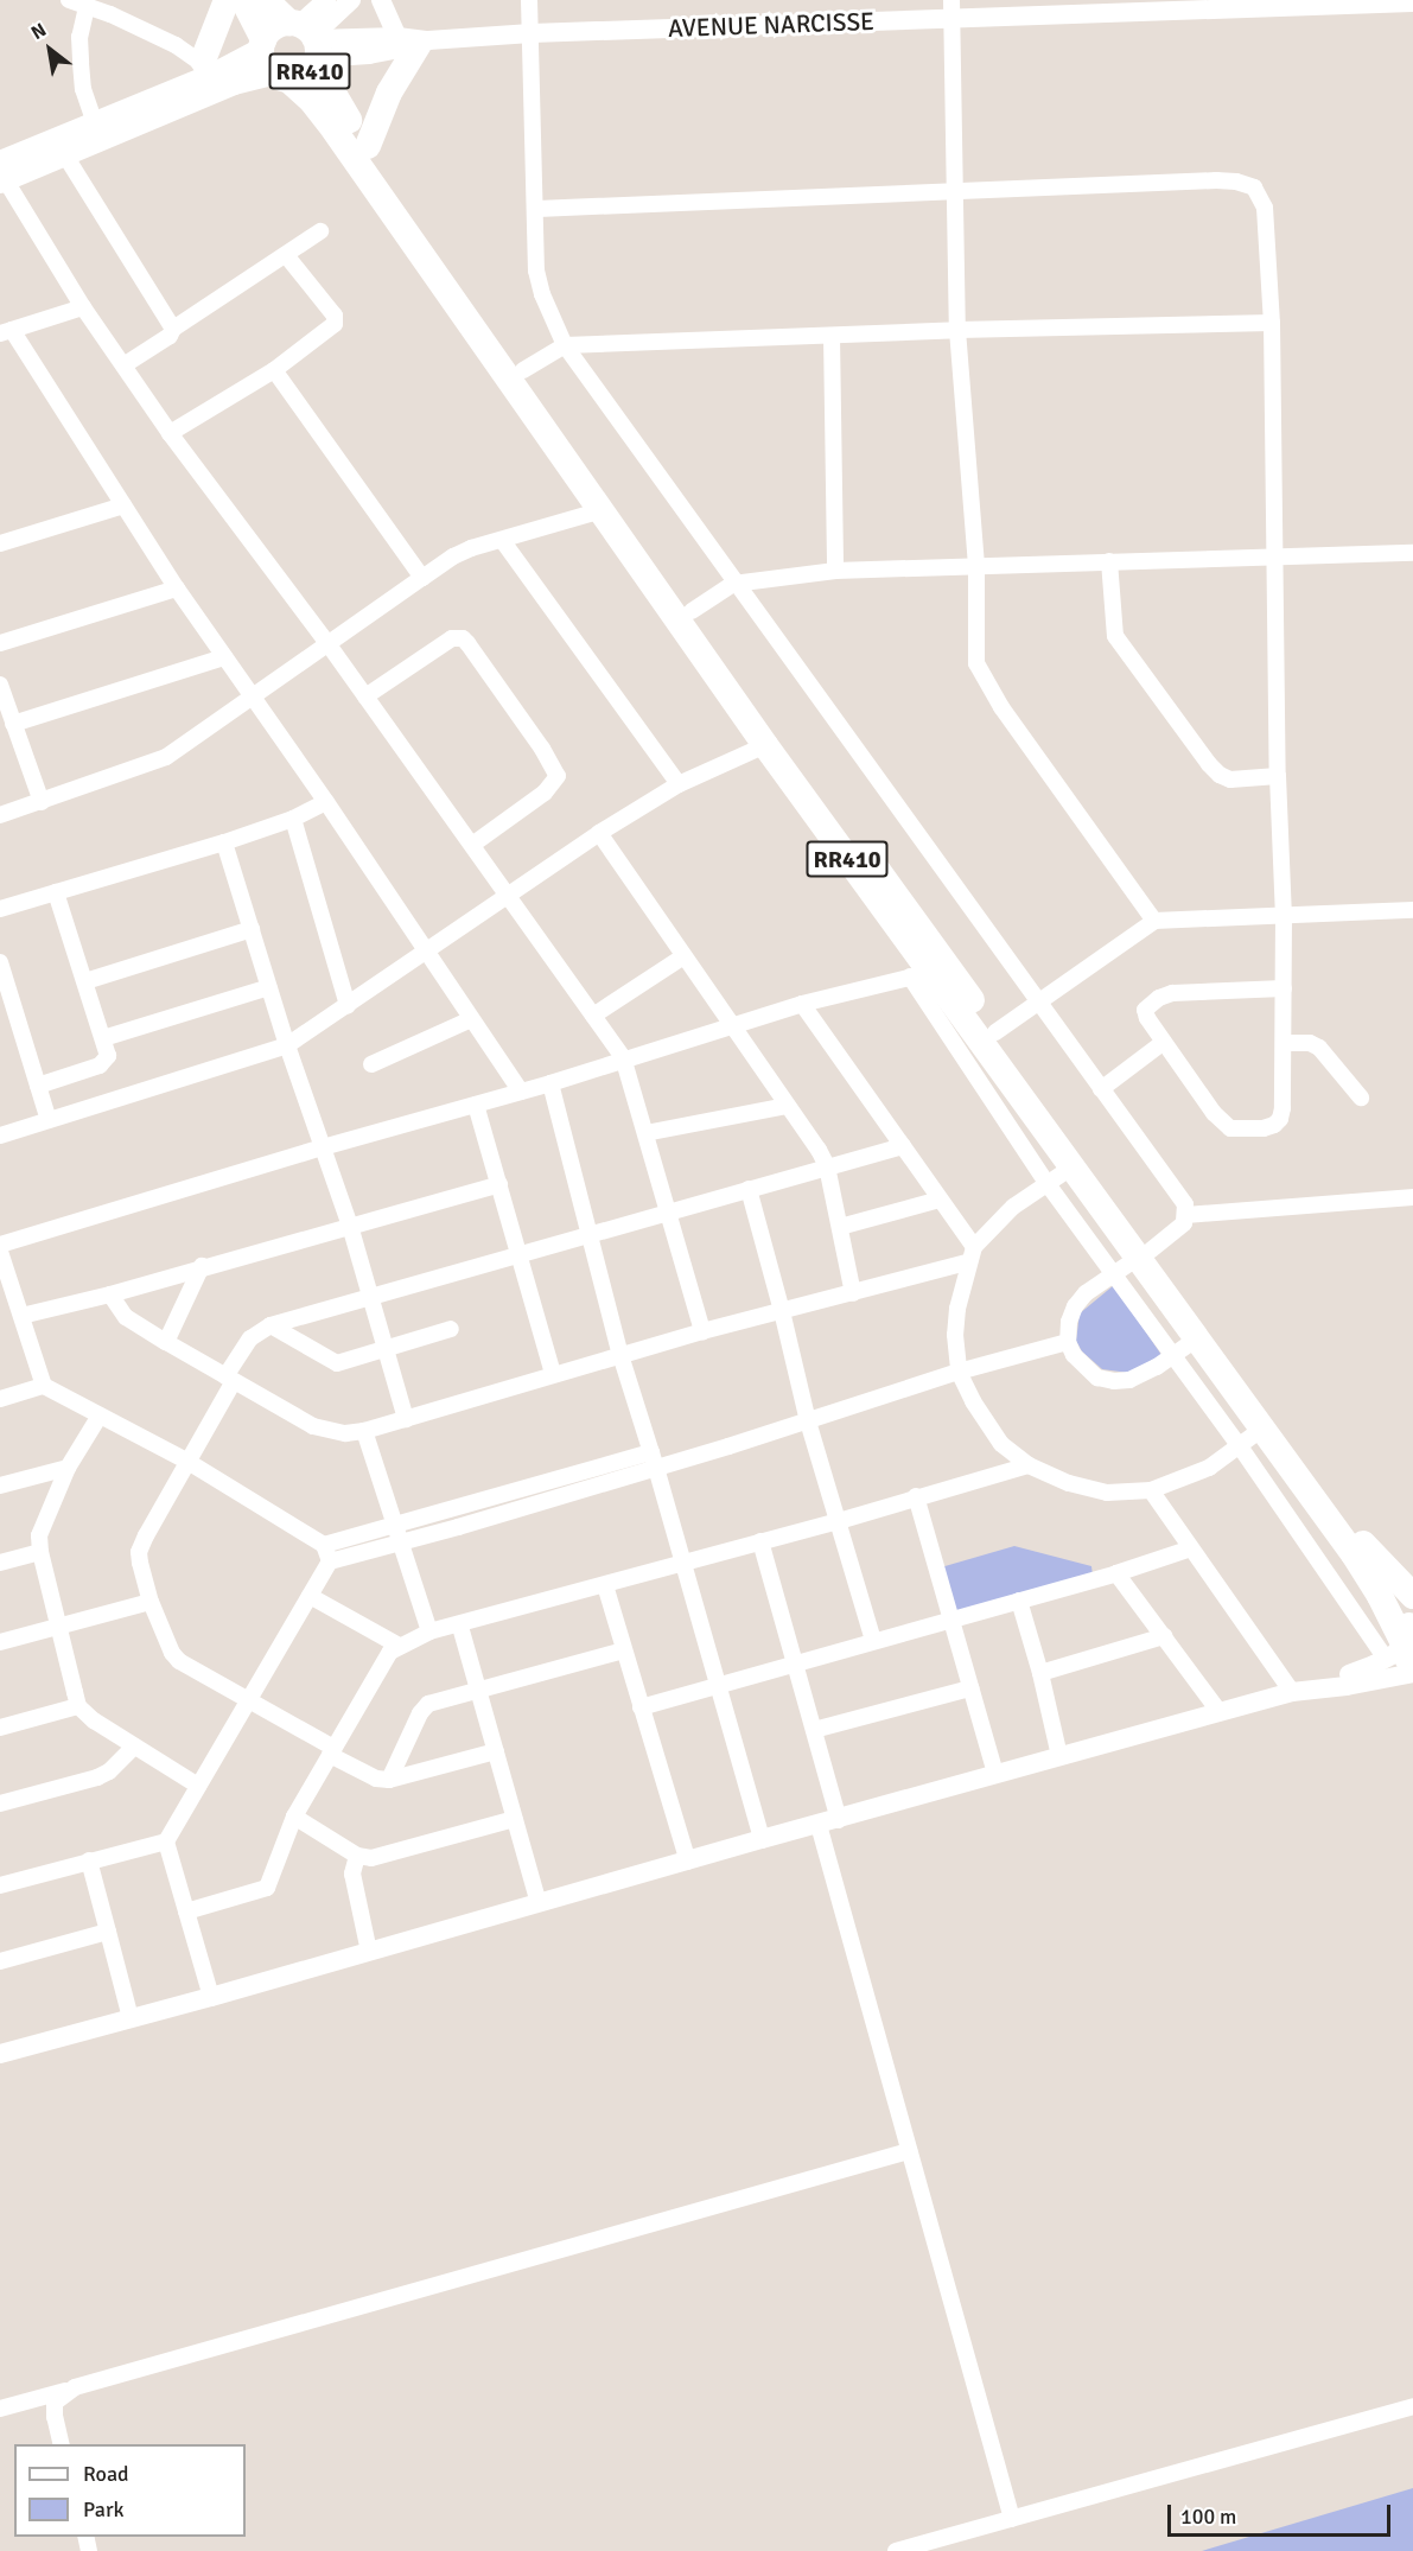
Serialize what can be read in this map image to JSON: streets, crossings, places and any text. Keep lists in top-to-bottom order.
{
  "streets": {
    "highway": ["RR410"],
    "street": ["AVENUE NARCISSE"]
  },
  "crossings": [
    ["AVENUE NARCISSE", "RR410"]
  ],
  "legend": ["Road", "Park"],
  "scale_bar": "100 m",
  "north": "top left"
}
